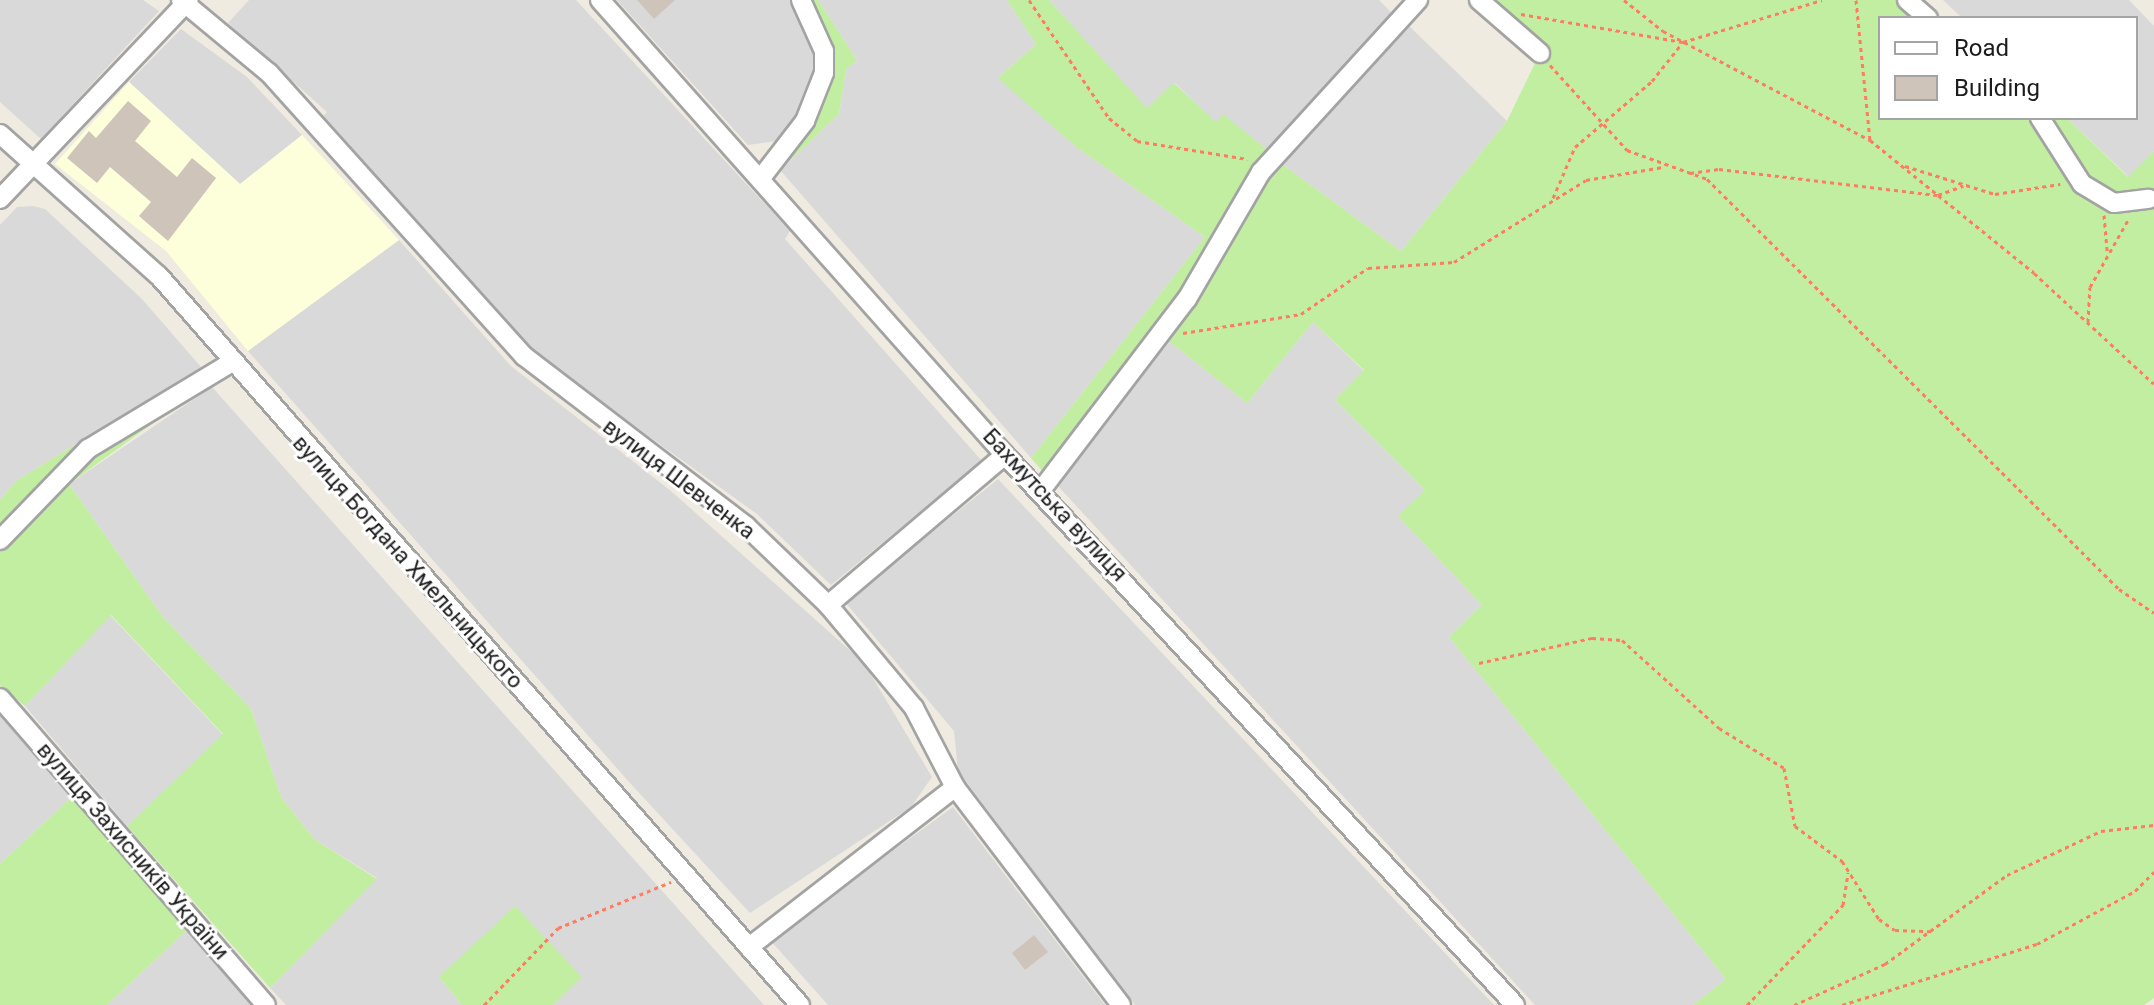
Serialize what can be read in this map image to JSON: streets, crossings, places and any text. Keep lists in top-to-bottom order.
{
  "streets": {
    "street": [
      "вулиця Шевченка",
      "Бахмутська вулиця",
      "вулиця Богдана Хмельницького",
      "вулиця Захисників України"
    ]
  },
  "legend": ["Road", "Building"]
}
